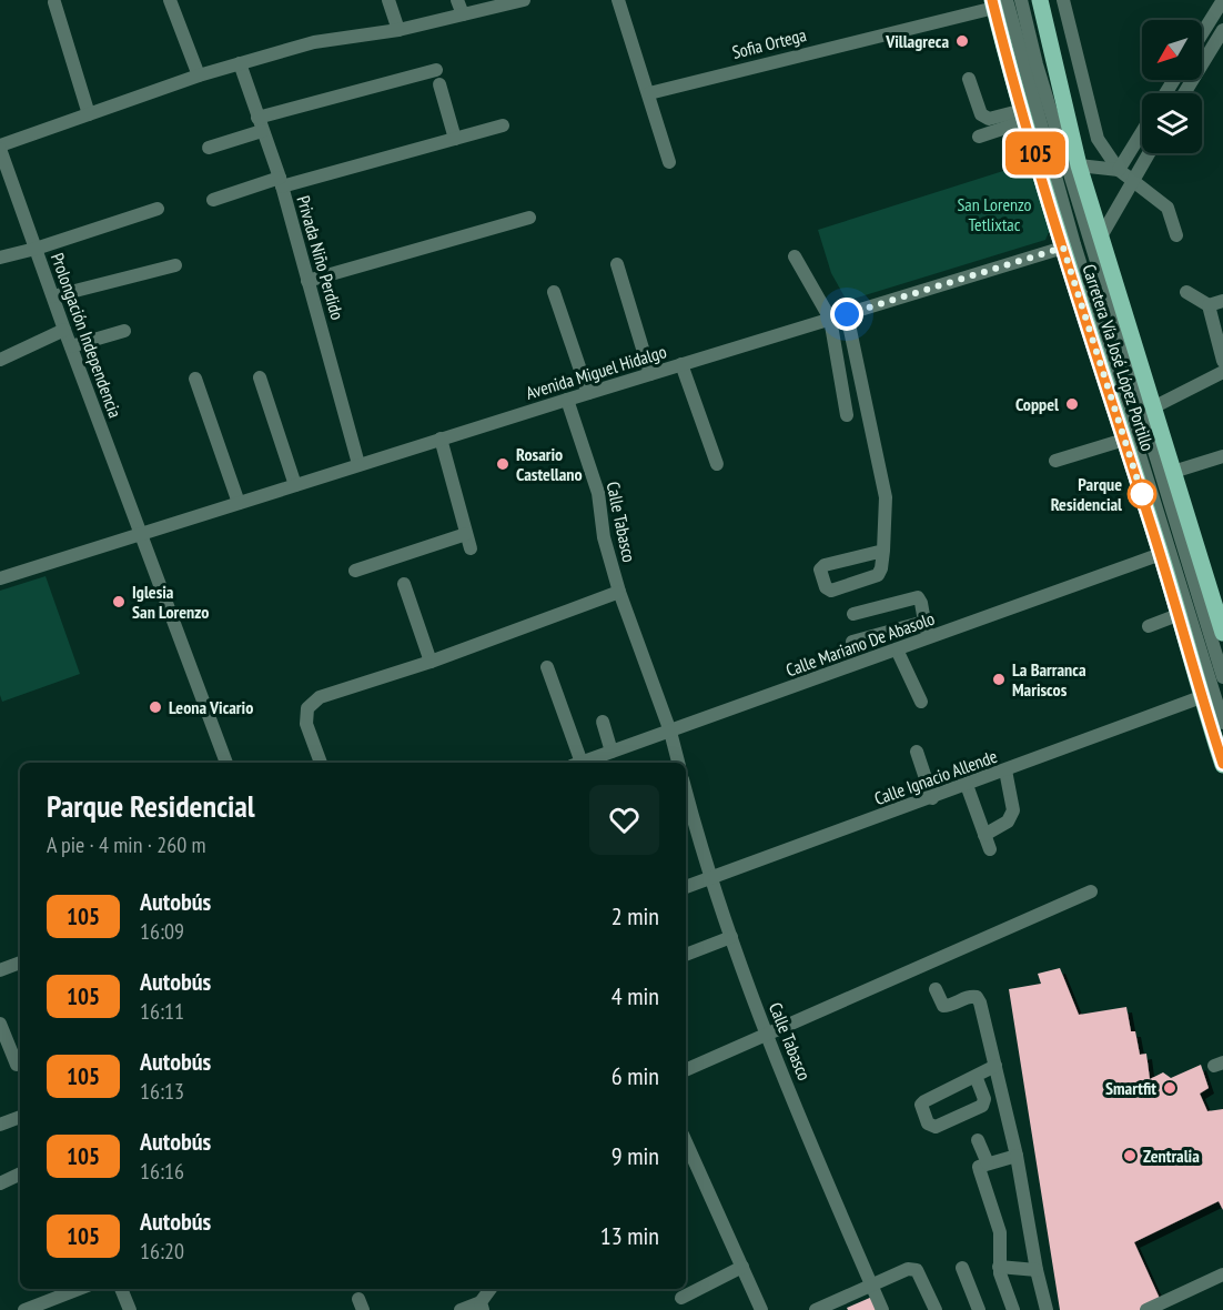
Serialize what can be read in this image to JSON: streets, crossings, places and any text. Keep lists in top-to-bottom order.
{
  "streets": {
    "main road": ["Carretera Vía José López Portillo"],
    "street": [
      "Sofia Ortega",
      "Privada Niño Perdido",
      "Prolongación Independencia",
      "Avenida Miguel Hidalgo",
      "Calle Tabasco",
      "Calle Mariano De Abasolo",
      "Calle Ignacio Allende"
    ]
  },
  "crossings": [
    ["Sofia Ortega", "Carretera Vía José López Portillo"],
    ["Privada Niño Perdido", "Avenida Miguel Hidalgo"],
    ["Prolongación Independencia", "Avenida Miguel Hidalgo"],
    ["Carretera Vía José López Portillo", "Avenida Miguel Hidalgo"],
    ["Carretera Vía José López Portillo", "Calle Mariano De Abasolo"],
    ["Carretera Vía José López Portillo", "Calle Ignacio Allende"],
    ["Avenida Miguel Hidalgo", "Calle Tabasco"],
    ["Calle Tabasco", "Calle Mariano De Abasolo"],
    ["Calle Tabasco", "Calle Ignacio Allende"]
  ],
  "parks": ["San Lorenzo Tetlixtac"],
  "places": [
    "Villagreca",
    "Coppel",
    "Rosario Castellano",
    "Parque Residencial",
    "Iglesia San Lorenzo",
    "La Barranca Mariscos",
    "Leona Vicario",
    "Smartfit",
    "Zentralia"
  ],
  "lines": ["bus line 105"],
  "north": "bottom left",
  "page": {
    "on_map": "105",
    "heading": ["Parque Residencial", "A pie · 4 min · 260 m"],
    "list": [
      {
        "mark": "105",
        "name": "Autobús",
        "note": "16:09",
        "value": "2 min"
      },
      {
        "mark": "105",
        "name": "Autobús",
        "note": "16:11",
        "value": "4 min"
      },
      {
        "mark": "105",
        "name": "Autobús",
        "note": "16:13",
        "value": "6 min"
      },
      {
        "mark": "105",
        "name": "Autobús",
        "note": "16:16",
        "value": "9 min"
      },
      {
        "mark": "105",
        "name": "Autobús",
        "note": "16:20",
        "value": "13 min"
      }
    ]
  }
}
